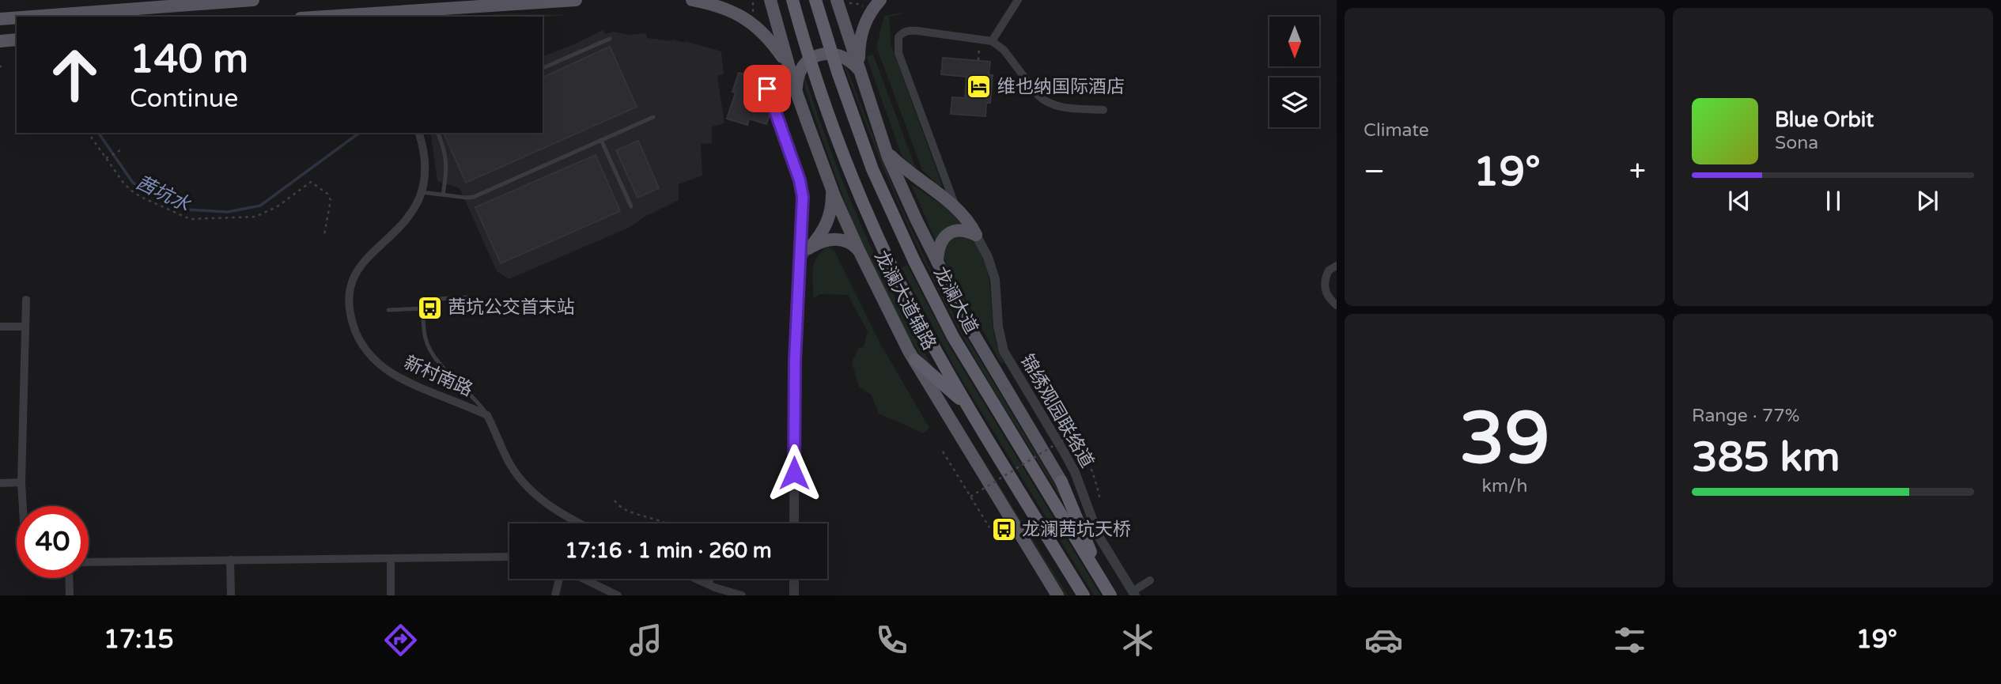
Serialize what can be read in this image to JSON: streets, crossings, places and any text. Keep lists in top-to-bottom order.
{
  "streets": {
    "highway": ["龙澜大道"],
    "main road": ["龙澜大道辅路"],
    "street": ["新村南路", "锦绣观园联络道"]
  },
  "water": ["茜坑水"],
  "places": {
    "hotel": ["维也纳国际酒店"],
    "bus stop": ["茜坑公交首末站", "龙澜茜坑天桥"]
  },
  "north": "bottom",
  "page": {
    "tile": [
      "Climate",
      ["39", "km/h"],
      ["Range · 77%", "385 km"]
    ],
    "turn": ["140 m", "Continue"],
    "song": ["Blue Orbit", "Sona"],
    "heat": ["−", "19°", "+"],
    "limit": "40",
    "trip": "17:16 · 1 min · 260 m",
    "tabs": ["17:15", "19°"]
  }
}
